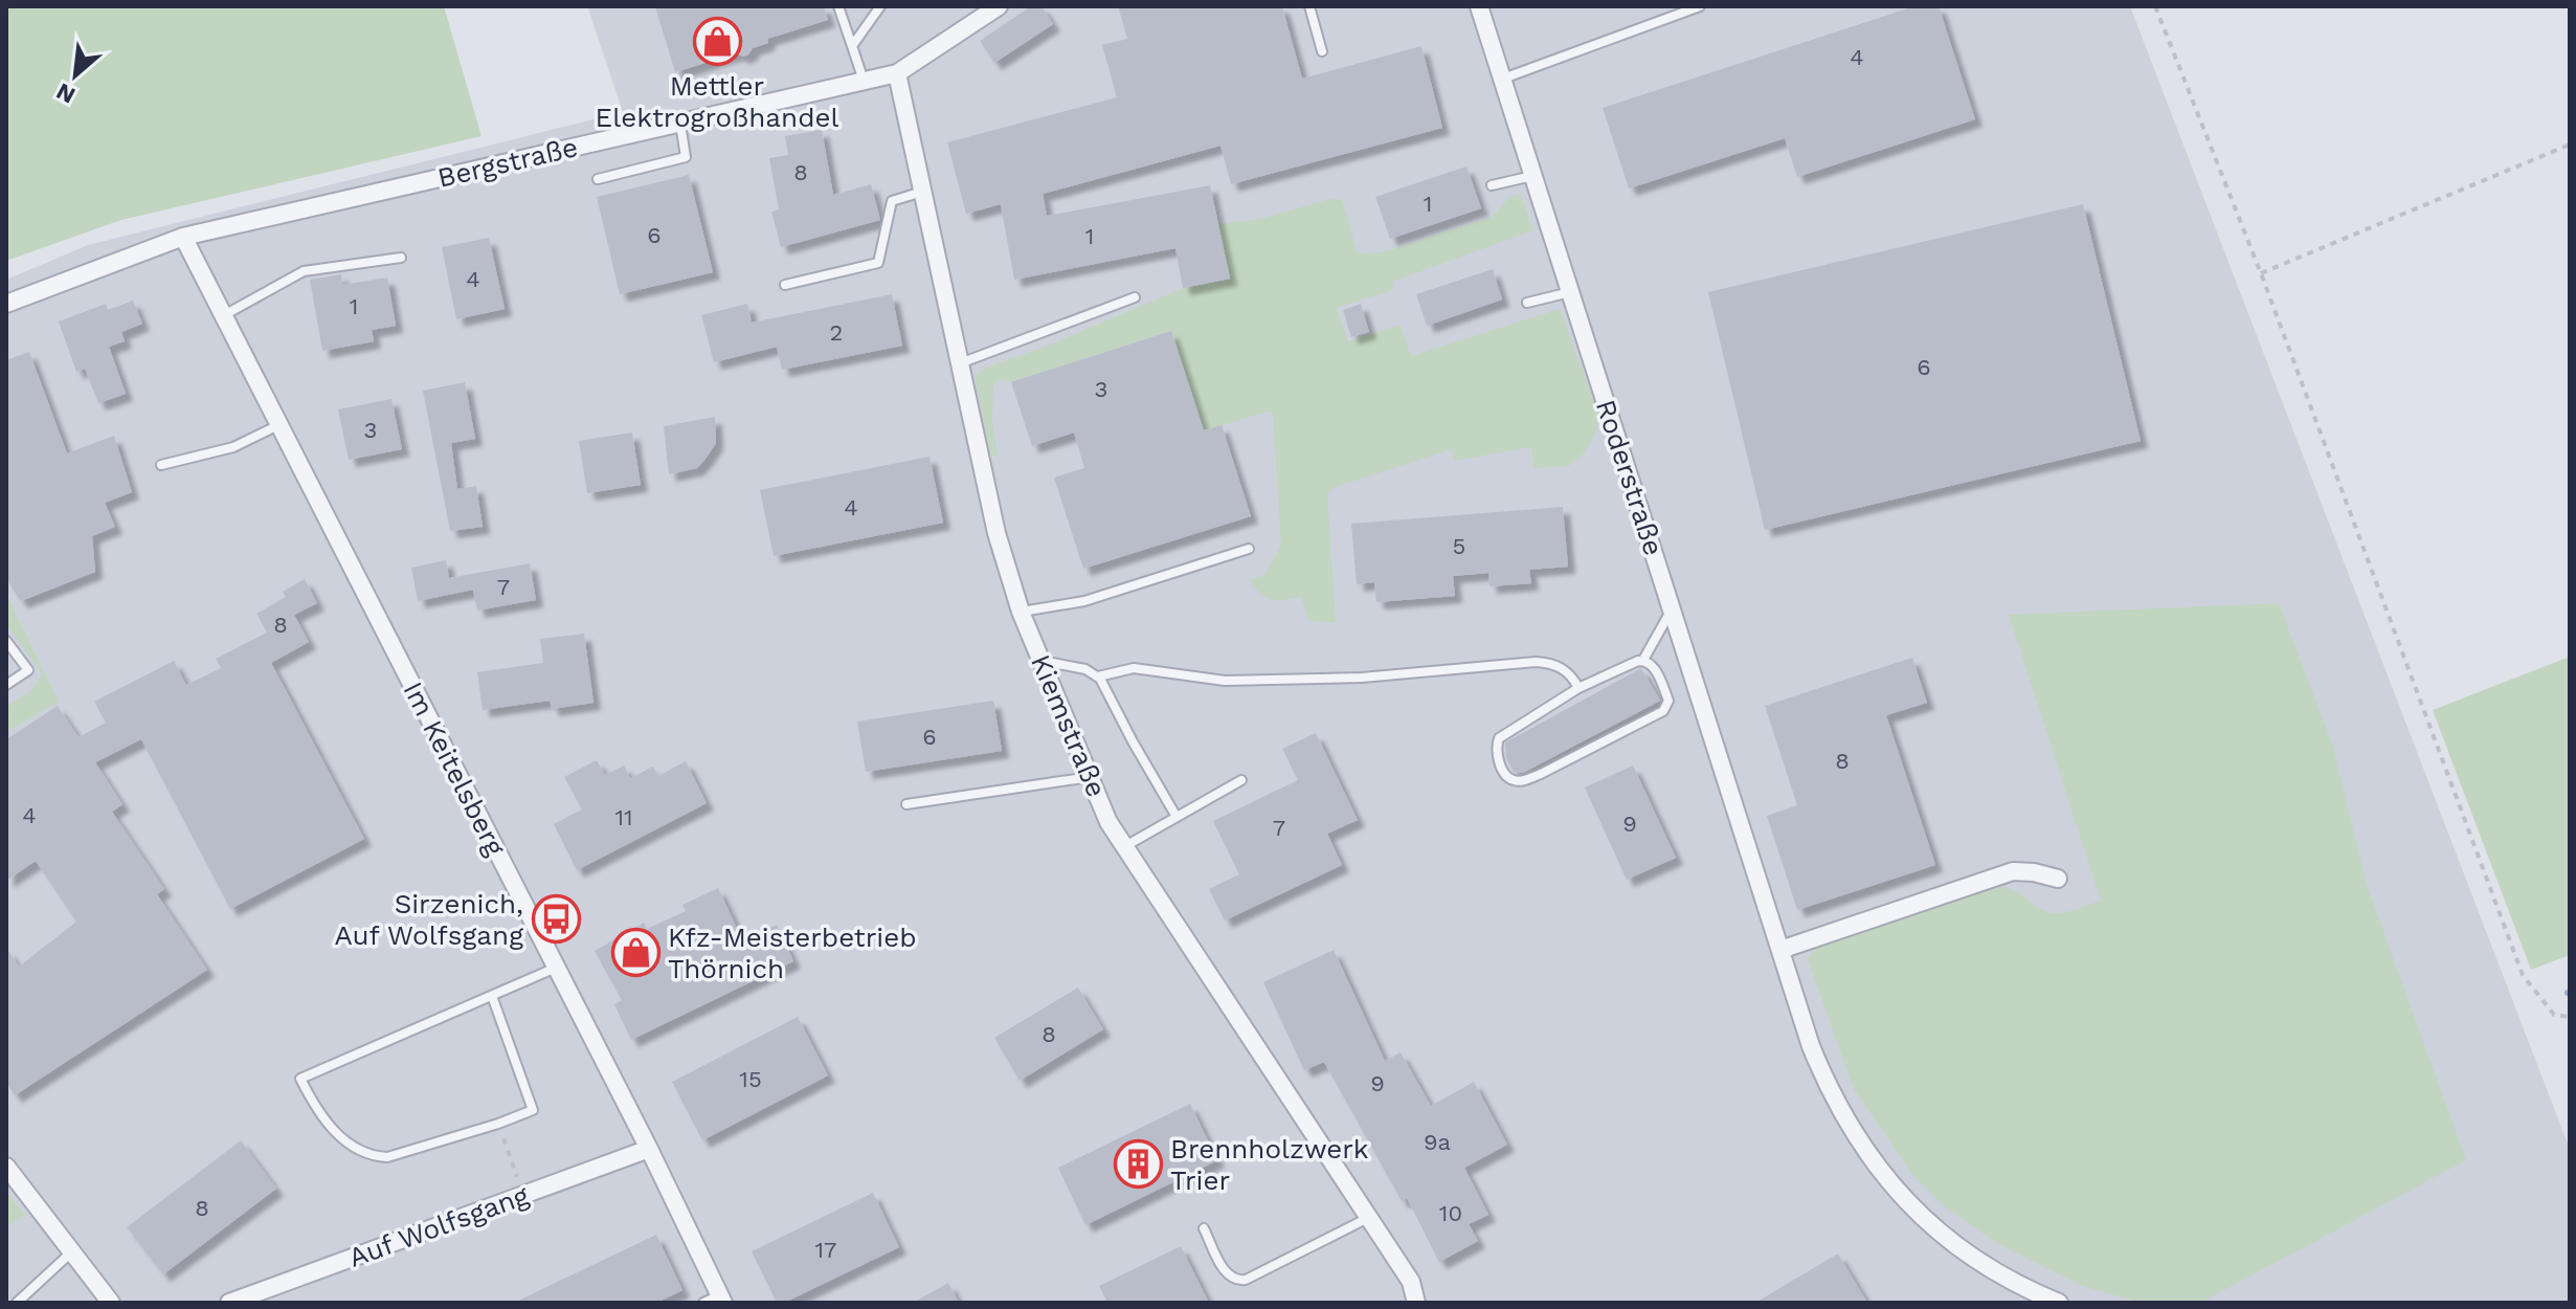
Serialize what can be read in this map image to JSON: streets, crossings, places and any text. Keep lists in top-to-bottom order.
{
  "streets": {
    "street": [
      "Bergstraße",
      "Roderstraße",
      "Kiemstraße",
      "Im Keitelsberg",
      "Auf Wolfsgang"
    ]
  },
  "crossings": [
    ["Bergstraße", "Kiemstraße"],
    ["Bergstraße", "Im Keitelsberg"],
    ["Im Keitelsberg", "Auf Wolfsgang"]
  ],
  "places": {
    "shop": ["Mettler Elektrogroßhandel", "Kfz-Meisterbetrieb Thörnich"],
    "bus stop": ["Sirzenich, Auf Wolfsgang"],
    "building": ["Brennholzwerk Trier"]
  },
  "house_numbers": [
    "4",
    "8",
    "1",
    "6",
    "1",
    "4",
    "1",
    "2",
    "6",
    "3",
    "3",
    "4",
    "5",
    "7",
    "8",
    "6",
    "8",
    "4",
    "11",
    "9",
    "7",
    "8",
    "15",
    "9",
    "9a",
    "8",
    "10",
    "17"
  ],
  "north": "bottom left"
}
